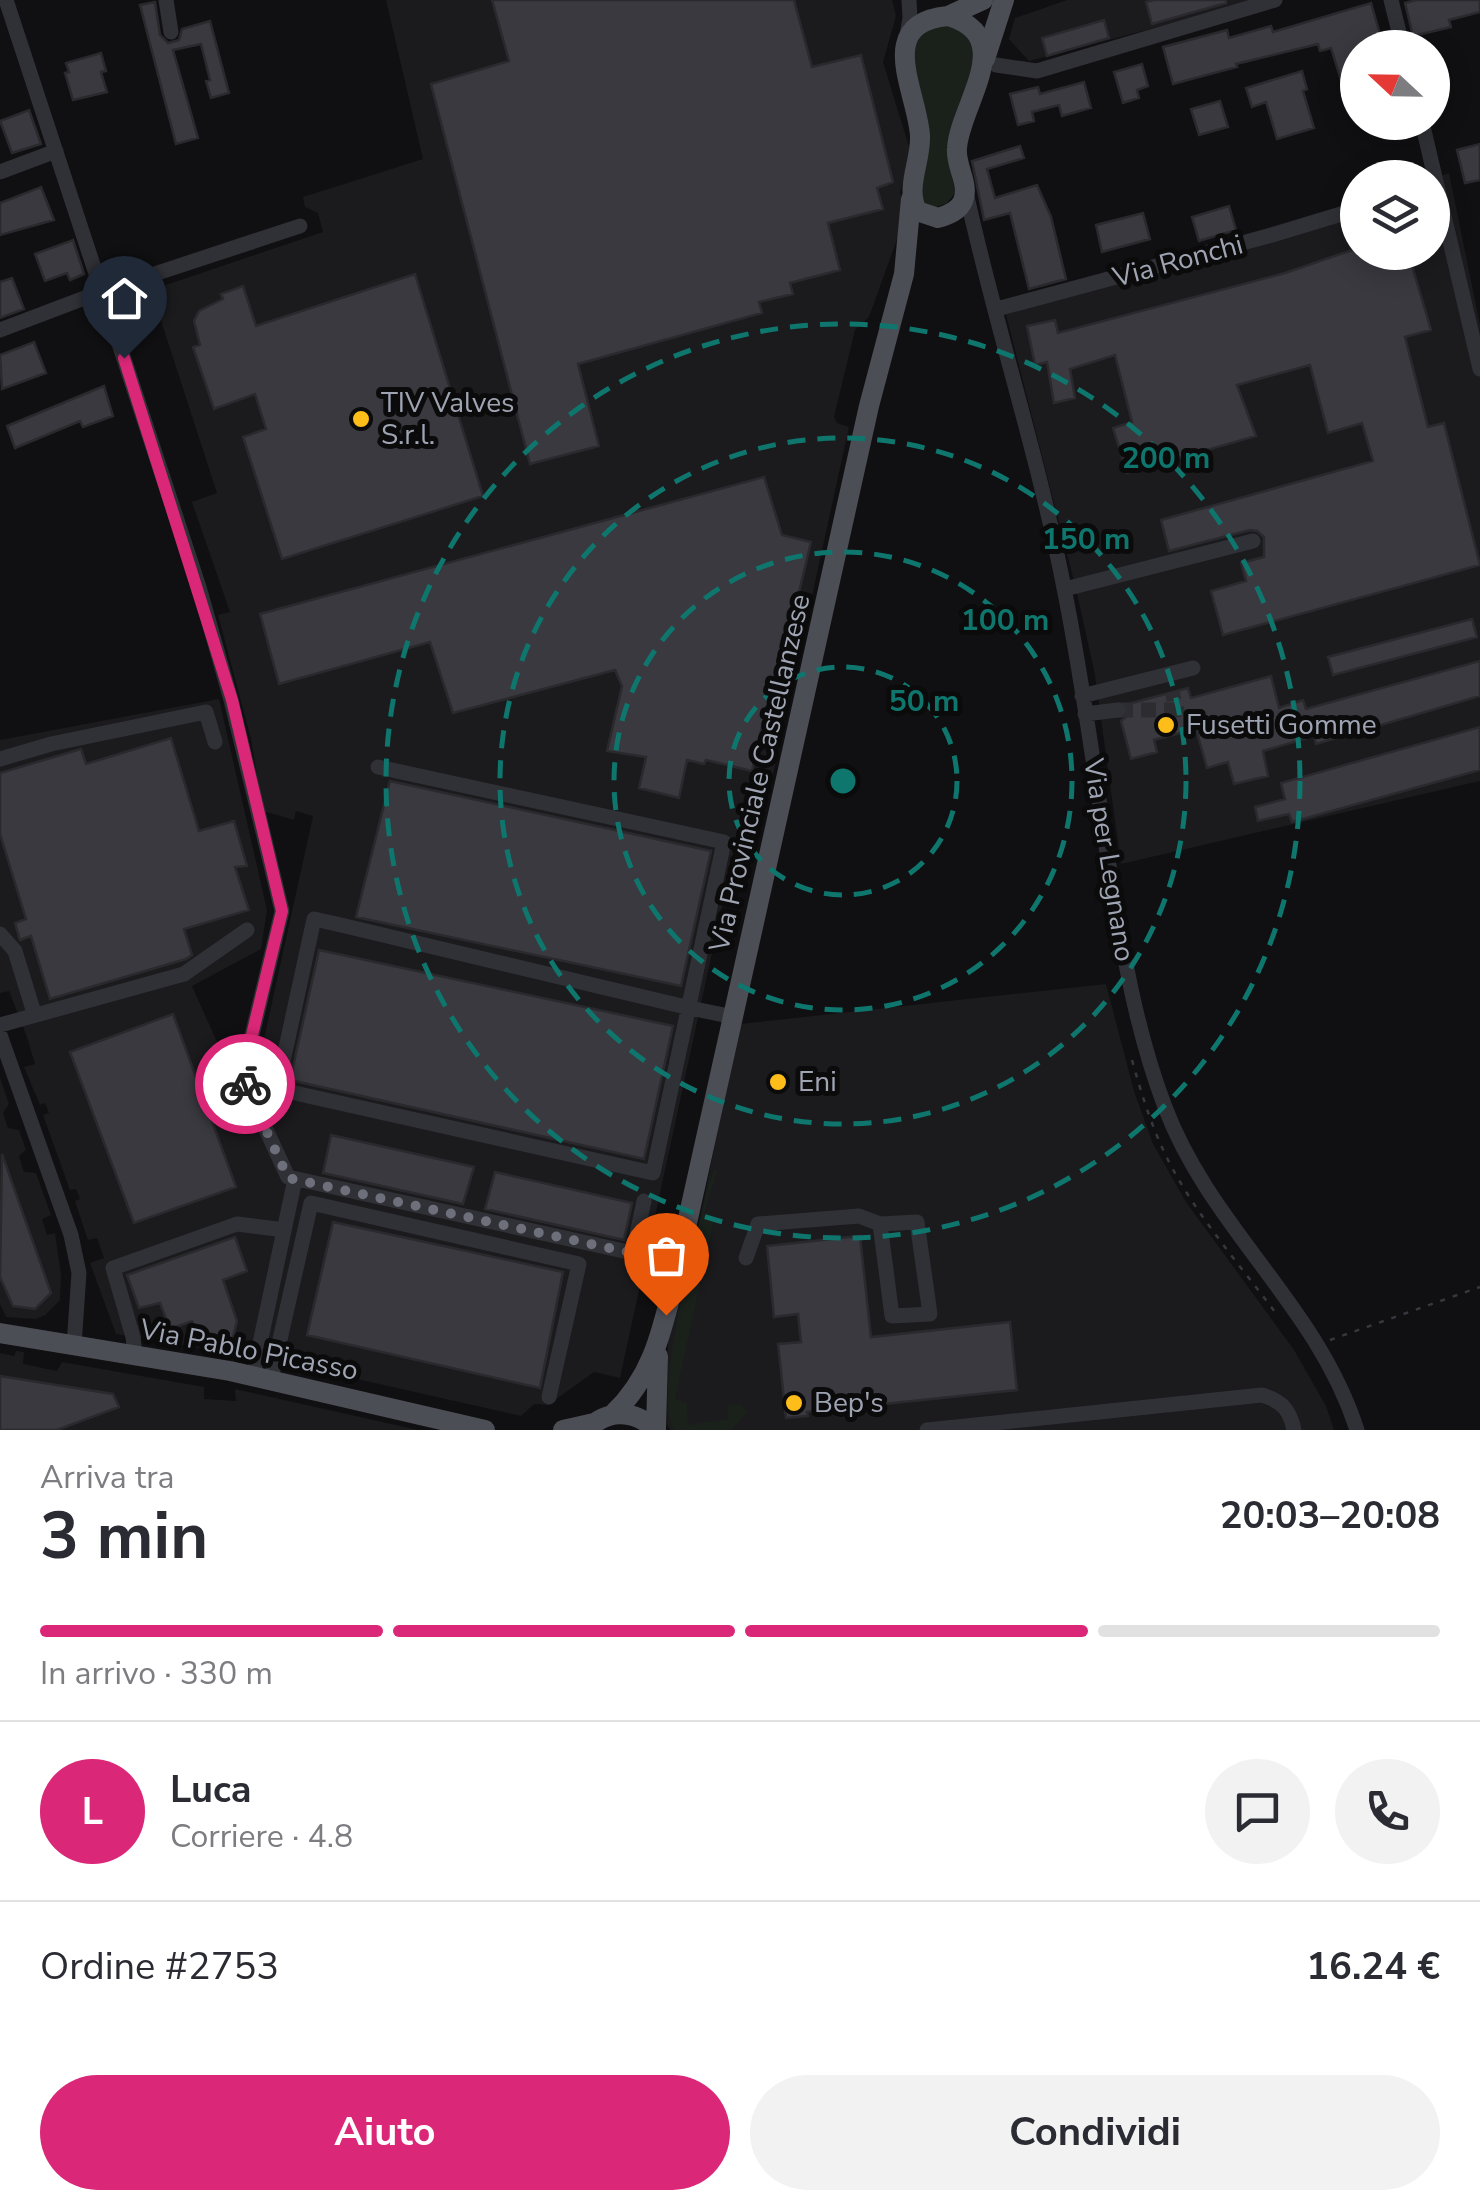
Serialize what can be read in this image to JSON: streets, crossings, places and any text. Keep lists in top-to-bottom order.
{
  "streets": {
    "main road": ["Via Provinciale Castellanzese", "Via Pablo Picasso"],
    "street": ["Via Ronchi", "Via per Legnano"]
  },
  "crossings": [
    ["Via Ronchi", "Via per Legnano"],
    ["Via Provinciale Castellanzese", "Via per Legnano"]
  ],
  "places": [
    "TIV Valves S.r.l.",
    "Fusetti Gomme",
    "Eni",
    "Bep's"
  ],
  "north": "left",
  "page": {
    "heading": ["3 min", "Arriva tra", "20:03–20:08"],
    "panel": [
      "Luca",
      "Corriere · 4.8",
      "Ordine #2753",
      "16.24 €"
    ],
    "bar": "In arrivo · 330 m",
    "round": "L",
    "buttons": ["Aiuto", "Condividi"]
  },
  "rings": [
    "200 m",
    "150 m",
    "100 m",
    "50 m"
  ]
}
